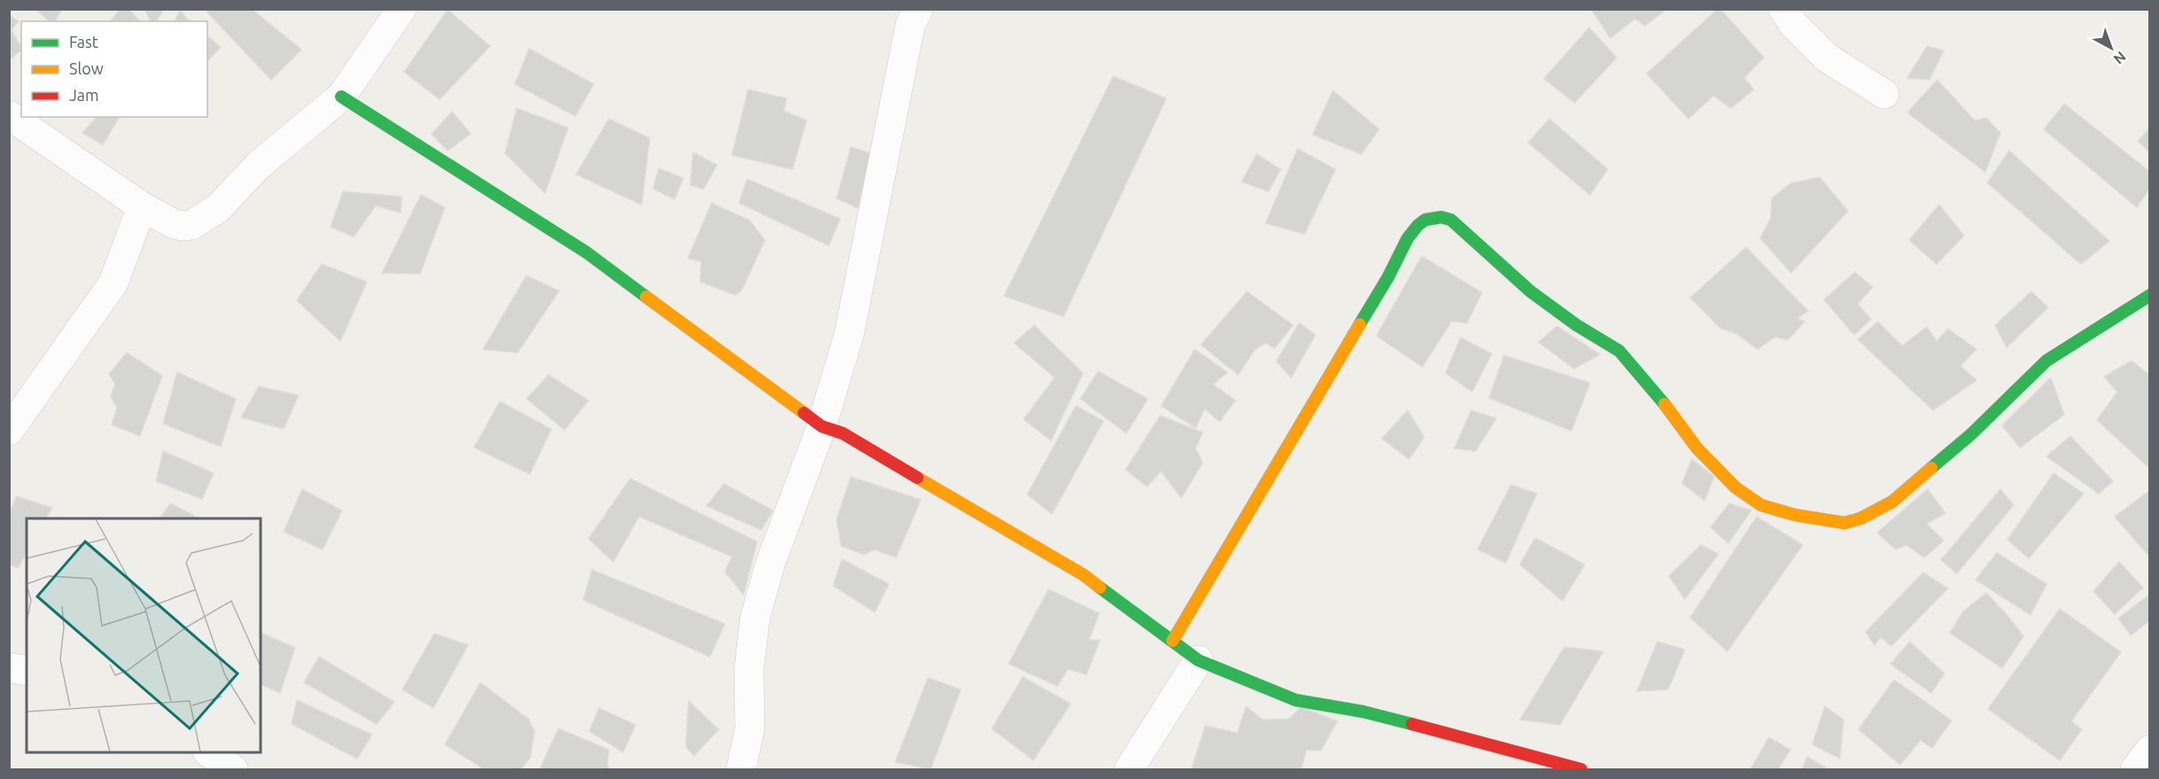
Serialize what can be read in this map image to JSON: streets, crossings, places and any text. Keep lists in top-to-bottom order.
{
  "legend": ["Fast", "Slow", "Jam"],
  "north": "bottom right"
}
